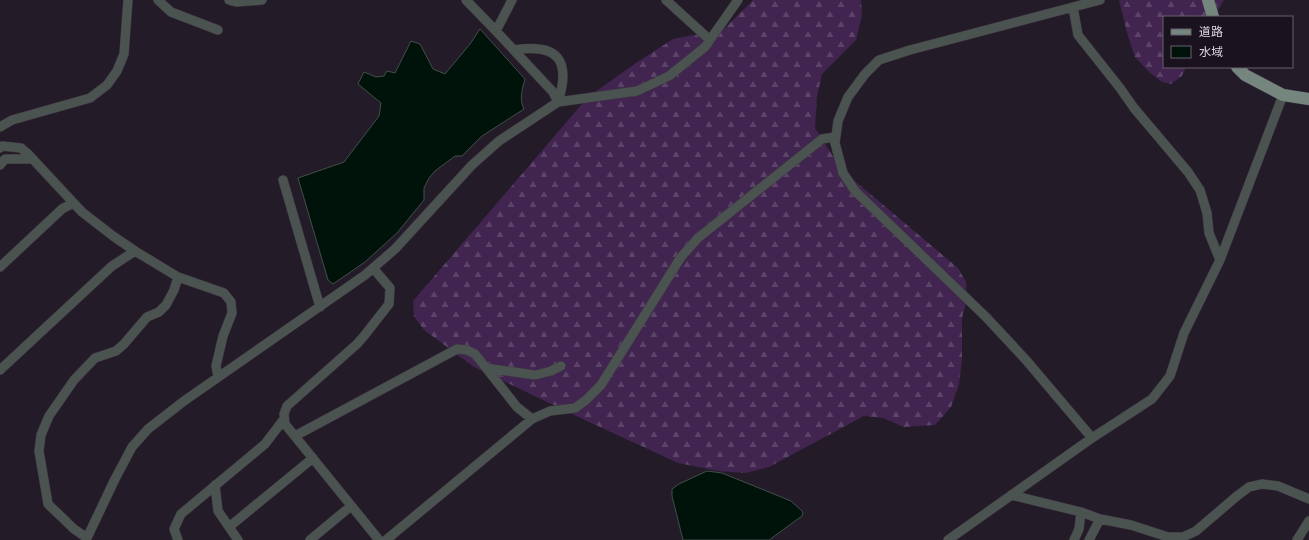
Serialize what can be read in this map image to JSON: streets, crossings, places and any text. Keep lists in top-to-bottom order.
{
  "legend": ["道路", "水域"]
}
